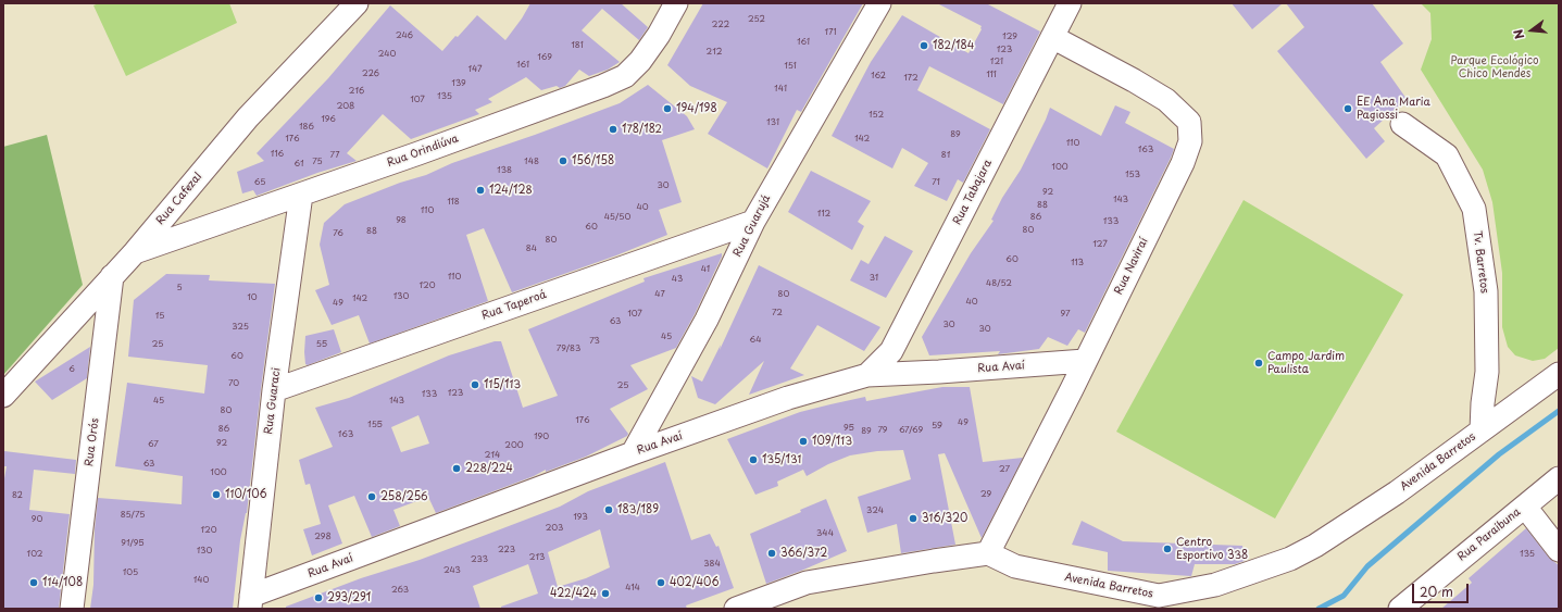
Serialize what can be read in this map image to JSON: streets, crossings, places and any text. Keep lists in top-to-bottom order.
{
  "streets": {
    "street": [
      "Rua Orindiúva",
      "Rua Tabajara",
      "Rua Cafezal",
      "Rua Guarujá",
      "Tv. Barretos",
      "Rua Naviraí",
      "Rua Taperoá",
      "Rua Avaí",
      "Rua Guaraci",
      "Rua Orós",
      "Avenida Barretos",
      "Rua Paraibuna"
    ]
  },
  "crossings": [
    ["Rua Orindiúva", "Rua Cafezal"],
    ["Rua Orindiúva", "Rua Guaraci"],
    ["Rua Tabajara", "Rua Naviraí"],
    ["Rua Tabajara", "Rua Avaí"],
    ["Rua Cafezal", "Rua Orós"],
    ["Rua Guarujá", "Rua Taperoá"],
    ["Rua Guarujá", "Rua Avaí"],
    ["Tv. Barretos", "Avenida Barretos"],
    ["Rua Naviraí", "Rua Avaí"],
    ["Rua Naviraí", "Avenida Barretos"],
    ["Rua Taperoá", "Rua Guaraci"],
    ["Rua Avaí", "Rua Guaraci"]
  ],
  "parks": ["Parque Ecológico Chico Mendes"],
  "places": [
    "182/184",
    "194/198",
    "EE Ana Maria Pagiossi",
    "178/182",
    "156/158",
    "124/128",
    "Campo Jardim Paulista",
    "115/113",
    "109/113",
    "135/131",
    "228/224",
    "110/106",
    "258/256",
    "183/189",
    "316/320",
    "Centro Esportivo 338",
    "366/372",
    "114/108",
    "402/406",
    "422/424",
    "293/291"
  ],
  "house_numbers": [
    "252",
    "222",
    "171",
    "246",
    "129",
    "161",
    "181",
    "123",
    "212",
    "240",
    "169",
    "121",
    "161",
    "151",
    "147",
    "226",
    "111",
    "162",
    "172",
    "139",
    "141",
    "216",
    "135",
    "107",
    "208",
    "152",
    "196",
    "131",
    "186",
    "89",
    "176",
    "142",
    "110",
    "163",
    "116",
    "77",
    "81",
    "75",
    "148",
    "61",
    "100",
    "138",
    "153",
    "65",
    "71",
    "30",
    "92",
    "143",
    "118",
    "88",
    "40",
    "110",
    "112",
    "45/50",
    "86",
    "98",
    "133",
    "60",
    "80",
    "88",
    "76",
    "80",
    "127",
    "84",
    "60",
    "113",
    "41",
    "110",
    "31",
    "43",
    "48/52",
    "120",
    "5",
    "47",
    "80",
    "130",
    "10",
    "142",
    "40",
    "49",
    "72",
    "107",
    "97",
    "15",
    "63",
    "30",
    "325",
    "30",
    "45",
    "64",
    "73",
    "25",
    "55",
    "79/83",
    "60",
    "6",
    "70",
    "25",
    "123",
    "133",
    "45",
    "143",
    "80",
    "176",
    "49",
    "155",
    "59",
    "95",
    "86",
    "79",
    "67/69",
    "89",
    "163",
    "190",
    "92",
    "67",
    "200",
    "214",
    "63",
    "27",
    "100",
    "29",
    "82",
    "324",
    "85/75",
    "193",
    "90",
    "203",
    "120",
    "344",
    "298",
    "91/95",
    "223",
    "130",
    "102",
    "135",
    "213",
    "233",
    "384",
    "243",
    "105",
    "140",
    "414",
    "263"
  ],
  "scale_bar": "20 m",
  "north": "left"
}
